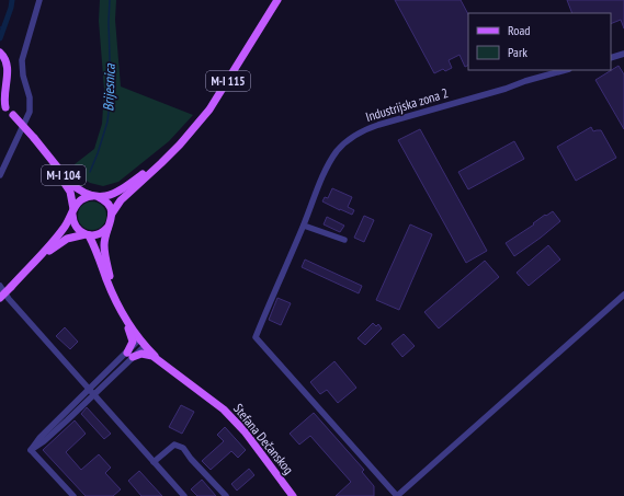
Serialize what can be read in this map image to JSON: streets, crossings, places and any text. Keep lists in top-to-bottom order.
{
  "streets": {
    "main road": ["M-I 115", "M-I 104", "Stefana Dečanskog"],
    "street": ["Industrijska zona 2"]
  },
  "crossings": [
    ["M-I 115", "M-I 104"]
  ],
  "water": ["Brijesnica"],
  "legend": ["Road", "Park"]
}
